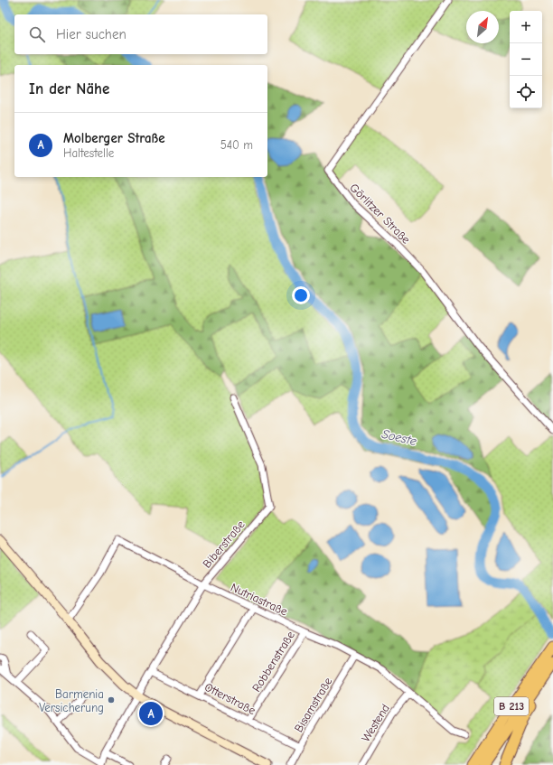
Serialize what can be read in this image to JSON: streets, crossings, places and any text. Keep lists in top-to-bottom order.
{
  "streets": {
    "highway": ["B 213"],
    "street": [
      "Görlitzer Straße",
      "Biberstraße",
      "Nutriastraße",
      "Robbenstraße",
      "Otterstraße",
      "Bisamstraße",
      "Westend"
    ]
  },
  "crossings": [
    ["Biberstraße", "Nutriastraße"],
    ["Biberstraße", "Otterstraße"],
    ["Nutriastraße", "Robbenstraße"],
    ["Nutriastraße", "Bisamstraße"],
    ["Nutriastraße", "Westend"],
    ["Robbenstraße", "Otterstraße"],
    ["Otterstraße", "Bisamstraße"]
  ],
  "water": ["Soeste"],
  "places": ["Barmenia Versicherung"],
  "north": "top right",
  "page": {
    "map_buttons": ["+", "−"],
    "search": "Hier suchen",
    "heading": "In der Nähe",
    "list": [
      {
        "mark": "A",
        "name": "Molberger Straße",
        "note": "Haltestelle",
        "value": "540 m"
      }
    ],
    "pins": "A"
  }
}
